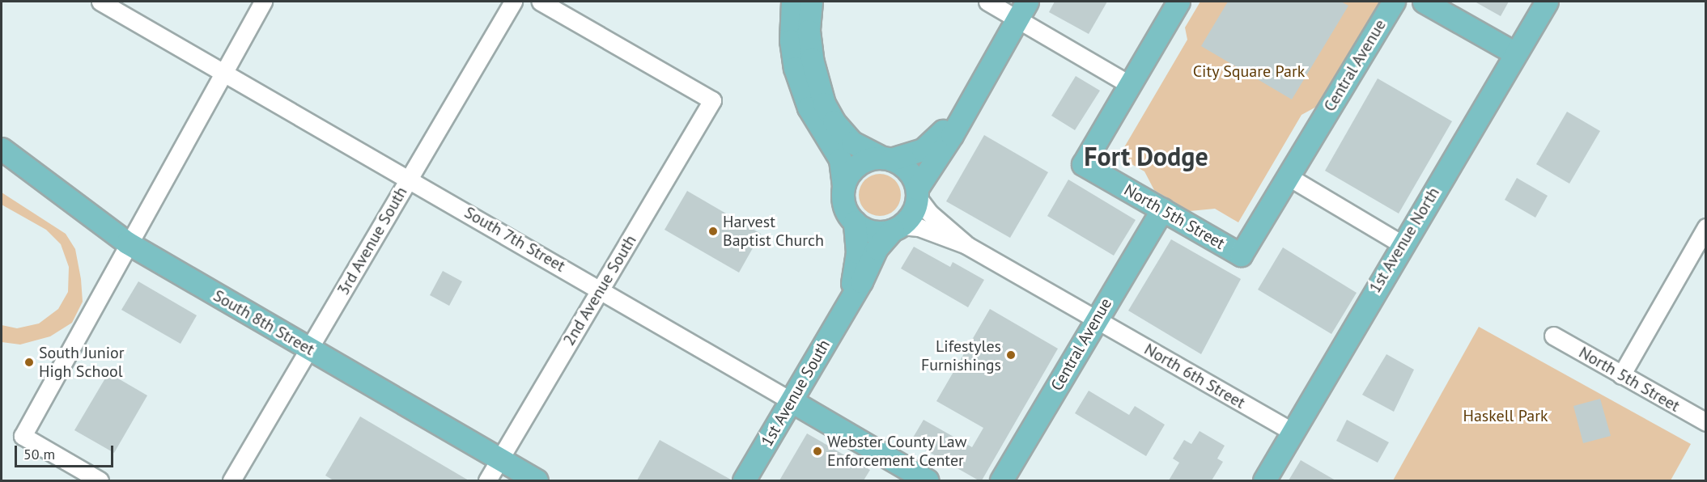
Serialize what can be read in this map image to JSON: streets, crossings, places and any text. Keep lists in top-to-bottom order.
{
  "streets": {
    "main road": [
      "Central Avenue",
      "North 5th Street",
      "South 7th Street",
      "1st Avenue North",
      "South 8th Street",
      "1st Avenue South"
    ],
    "street": ["3rd Avenue South", "2nd Avenue South", "North 6th Street"]
  },
  "crossings": [
    ["Central Avenue", "North 5th Street"],
    ["Central Avenue", "North 6th Street"],
    ["South 7th Street", "3rd Avenue South"],
    ["South 7th Street", "2nd Avenue South"],
    ["South 7th Street", "1st Avenue South"],
    ["1st Avenue North", "North 6th Street"],
    ["3rd Avenue South", "South 8th Street"],
    ["2nd Avenue South", "South 8th Street"]
  ],
  "districts": ["Fort Dodge"],
  "parks": ["City Square Park", "Haskell Park"],
  "places": [
    "Harvest Baptist Church",
    "Lifestyles Furnishings",
    "South Junior High School",
    "Webster County Law Enforcement Center"
  ],
  "scale_bar": "50 m"
}
